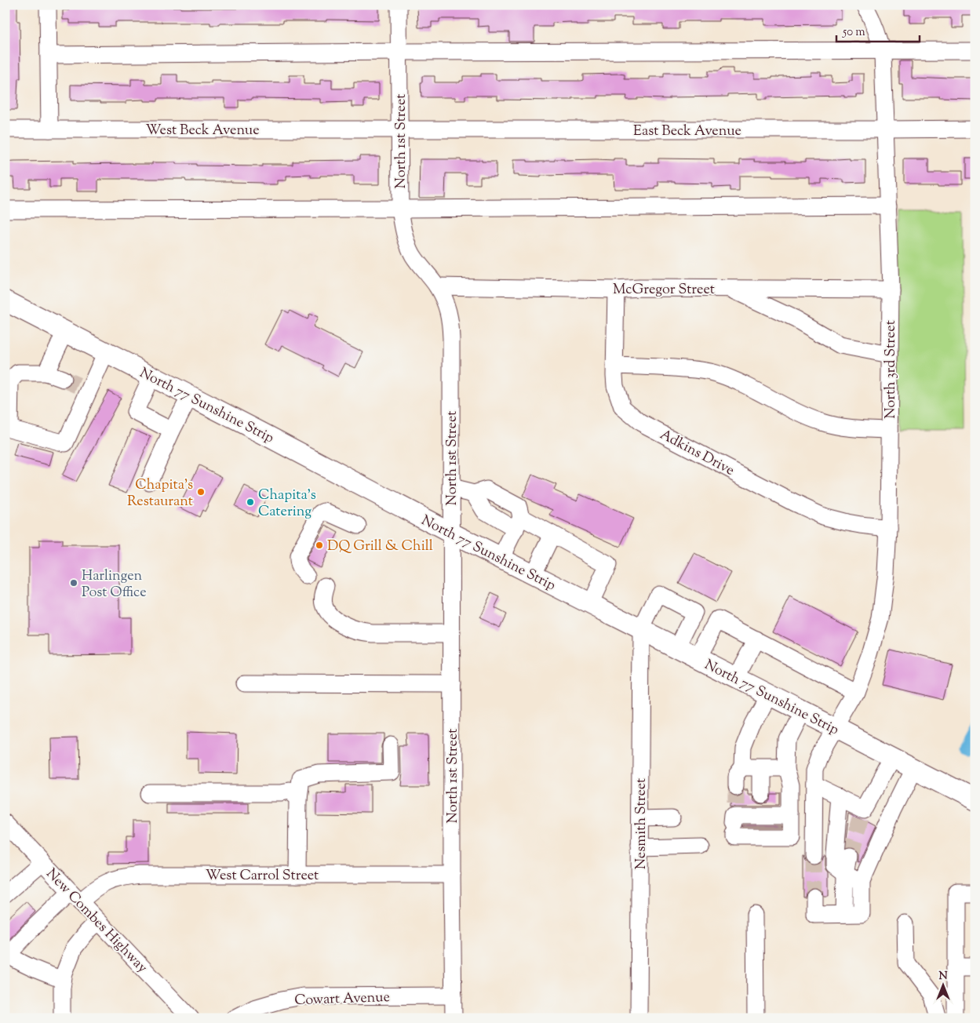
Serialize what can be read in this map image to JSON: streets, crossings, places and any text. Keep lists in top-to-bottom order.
{
  "streets": {
    "main road": ["North 77 Sunshine Strip"],
    "street": [
      "West Beck Avenue",
      "East Beck Avenue",
      "North 1st Street",
      "McGregor Street",
      "North 3rd Street",
      "Adkins Drive",
      "Nesmith Street",
      "West Carrol Street",
      "New Combes Highway",
      "Cowart Avenue"
    ]
  },
  "crossings": [
    ["West Beck Avenue", "East Beck Avenue"],
    ["West Beck Avenue", "North 1st Street"],
    ["East Beck Avenue", "North 1st Street"],
    ["East Beck Avenue", "North 3rd Street"],
    ["North 1st Street", "McGregor Street"],
    ["North 1st Street", "North 77 Sunshine Strip"],
    ["North 1st Street", "West Carrol Street"],
    ["North 1st Street", "Cowart Avenue"],
    ["McGregor Street", "North 3rd Street"],
    ["McGregor Street", "Adkins Drive"],
    ["North 3rd Street", "North 77 Sunshine Strip"],
    ["North 3rd Street", "Adkins Drive"],
    ["North 77 Sunshine Strip", "Nesmith Street"],
    ["West Carrol Street", "New Combes Highway"]
  ],
  "places": [
    "Chapita's Restaurant",
    "Chapita's Catering",
    "DQ Grill & Chill",
    "Harlingen Post Office"
  ],
  "scale_bar": "50 m",
  "north": "top"
}
